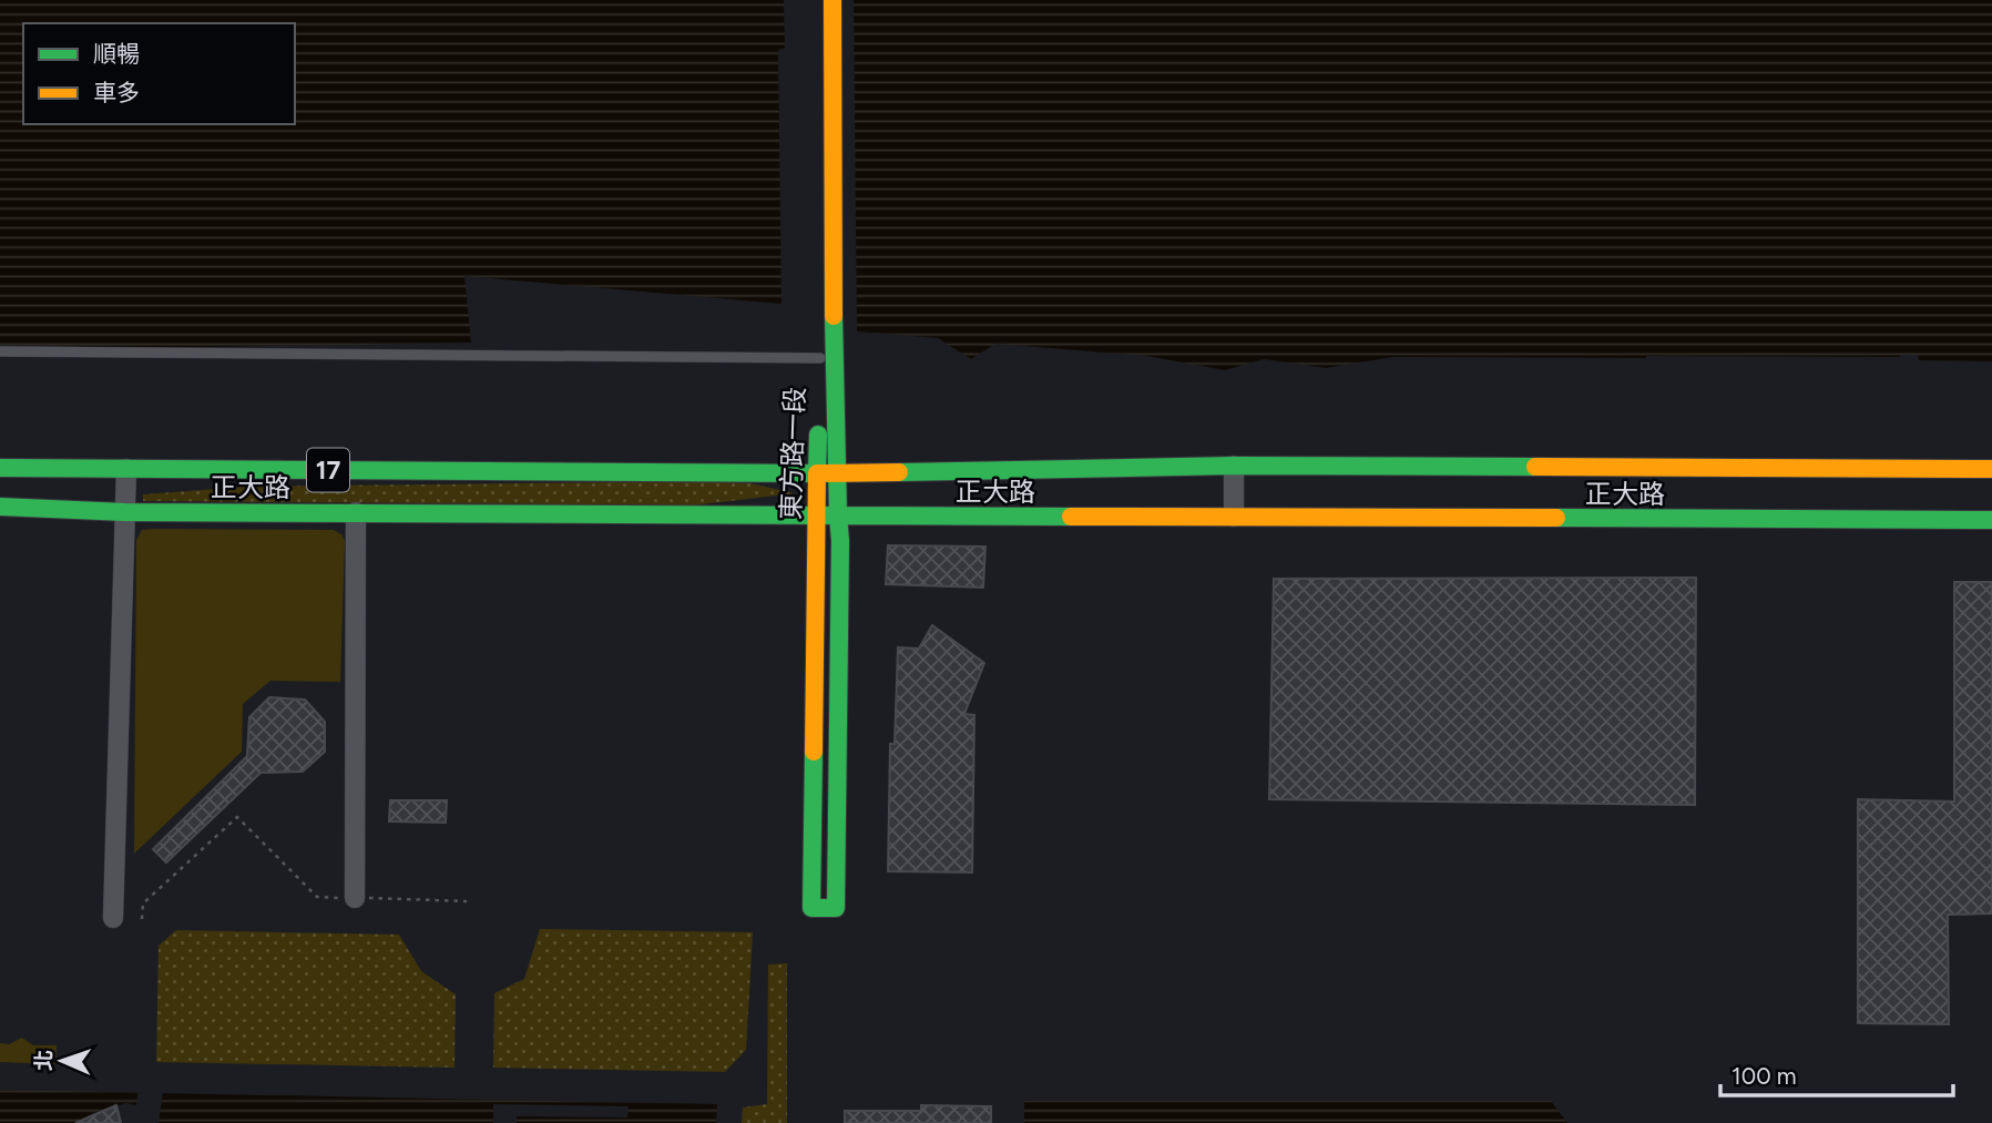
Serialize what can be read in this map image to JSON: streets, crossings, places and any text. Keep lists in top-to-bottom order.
{
  "streets": {
    "street": ["東方路一段", "17", "正大路"]
  },
  "crossings": [
    ["東方路一段", "正大路"]
  ],
  "legend": ["順暢", "車多"],
  "scale_bar": "100 m",
  "north": "left"
}
